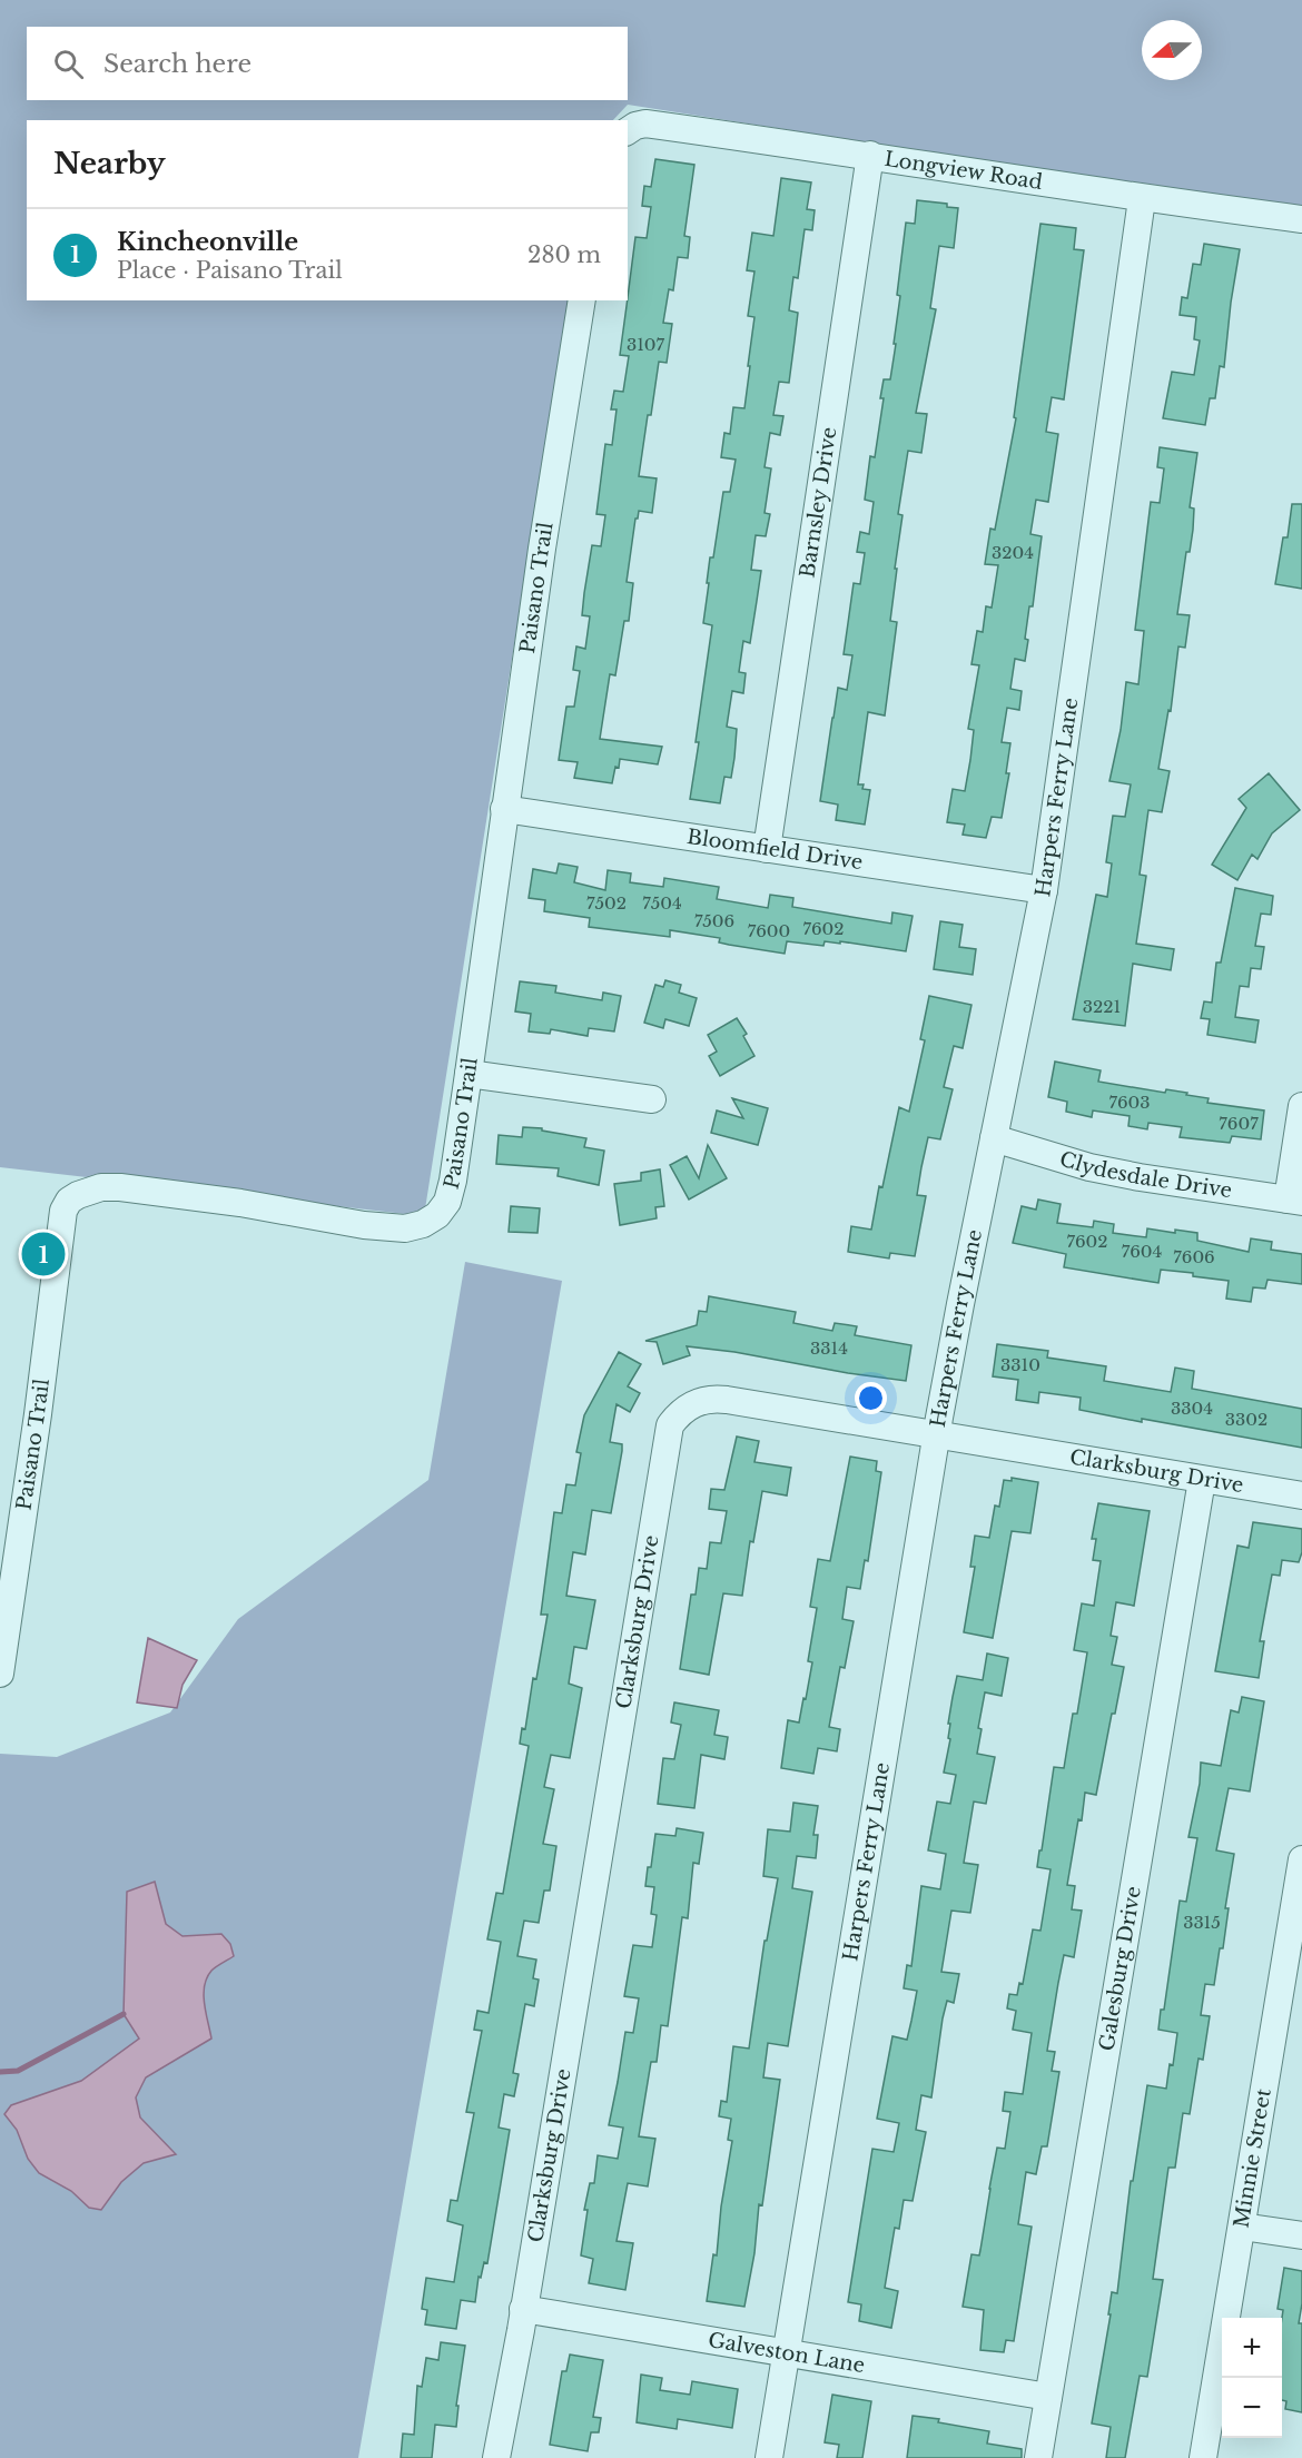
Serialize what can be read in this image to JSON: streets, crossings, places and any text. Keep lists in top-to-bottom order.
{
  "streets": {
    "street": [
      "Longview Road",
      "Barnsley Drive",
      "Paisano Trail",
      "Harpers Ferry Lane",
      "Bloomfield Drive",
      "Clydesdale Drive",
      "Clarksburg Drive",
      "Galesburg Drive",
      "Minnie Street",
      "Galveston Lane"
    ]
  },
  "crossings": [
    ["Longview Road", "Barnsley Drive"],
    ["Longview Road", "Harpers Ferry Lane"],
    ["Barnsley Drive", "Bloomfield Drive"],
    ["Paisano Trail", "Bloomfield Drive"],
    ["Harpers Ferry Lane", "Bloomfield Drive"],
    ["Harpers Ferry Lane", "Clydesdale Drive"],
    ["Harpers Ferry Lane", "Clarksburg Drive"],
    ["Harpers Ferry Lane", "Galveston Lane"],
    ["Clarksburg Drive", "Galesburg Drive"],
    ["Clarksburg Drive", "Galveston Lane"],
    ["Galesburg Drive", "Galveston Lane"]
  ],
  "house_numbers": [
    "3107",
    "3204",
    "7502",
    "7504",
    "7506",
    "7602",
    "7600",
    "3221",
    "7603",
    "7607",
    "7602",
    "7604",
    "7606",
    "3314",
    "3310",
    "3304",
    "3302",
    "3315"
  ],
  "north": "left",
  "page": {
    "search": "Search here",
    "heading": "Nearby",
    "list": [
      {
        "mark": "1",
        "name": "Kincheonville",
        "note": "Place · Paisano Trail",
        "value": "280 m"
      }
    ],
    "pins": "1",
    "map_buttons": ["+", "−"]
  }
}
